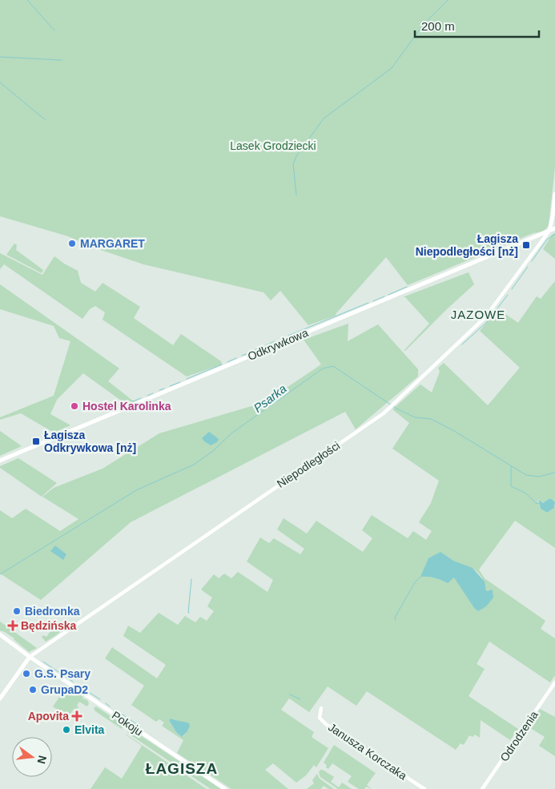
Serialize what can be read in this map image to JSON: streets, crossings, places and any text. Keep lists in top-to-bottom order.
{
  "streets": {
    "street": [
      "Odkrywkowa",
      "Niepodległości",
      "Pokoju",
      "Odrodzenia",
      "Janusza Korczaka"
    ]
  },
  "crossings": [
    ["Odkrywkowa", "Niepodległości"],
    ["Niepodległości", "Pokoju"]
  ],
  "districts": ["JAZOWE", "ŁAGISZA"],
  "water": ["Psarka"],
  "parks": ["Lasek Grodziecki"],
  "places": {
    "other": [
      "MARGARET",
      "Hostel Karolinka",
      "Biedronka",
      "G.S. Psary",
      "GrupaD2",
      "Elvita"
    ],
    "transit": ["Łagisza Niepodległości [nż]", "Łagisza Odkrywkowa [nż]"],
    "health": ["Będzińska", "Apovita"]
  },
  "scale_bar": "200 m",
  "north": "right"
}
